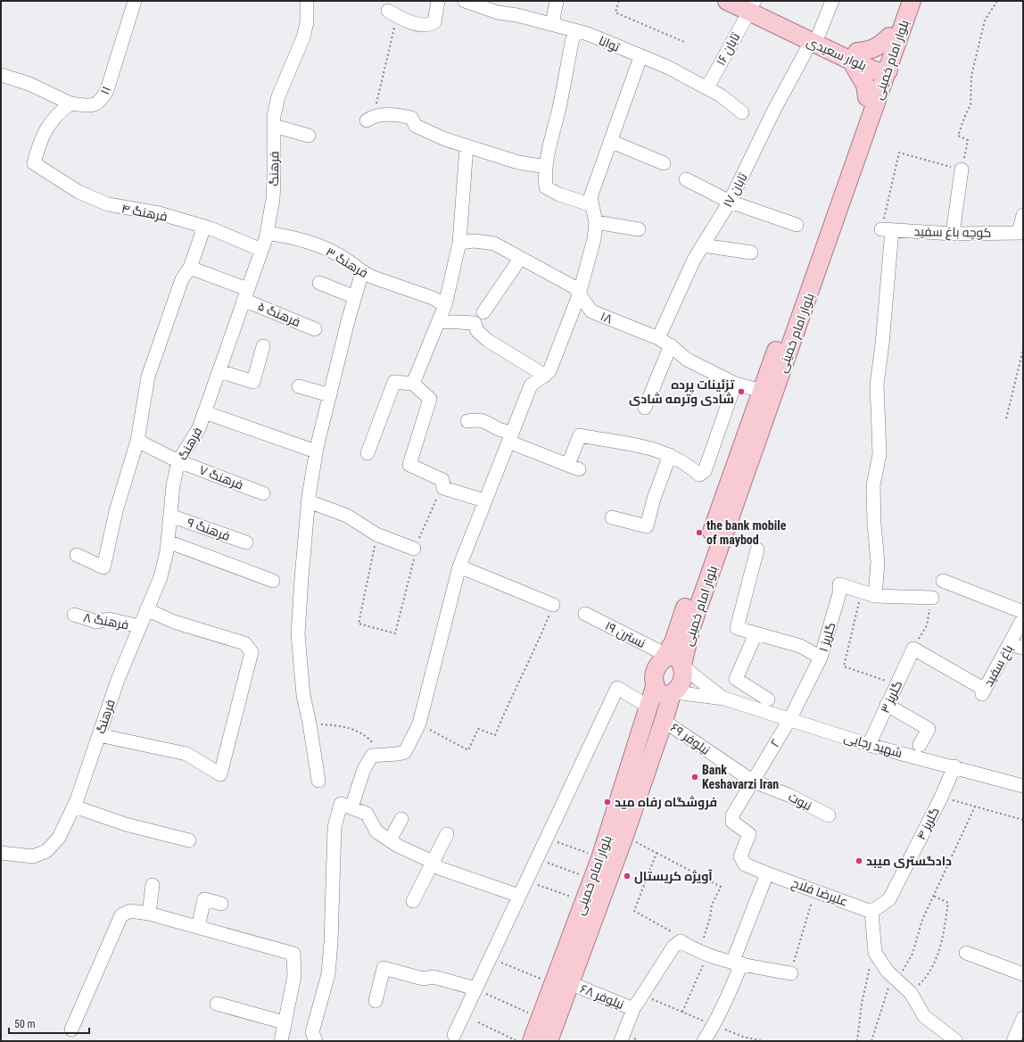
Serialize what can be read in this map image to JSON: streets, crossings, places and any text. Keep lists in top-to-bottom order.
{
  "streets": {
    "main road": ["بلوار سعیدی", "بلوار امام خمینی"],
    "street": [
      "توانا",
      "تابان ۱۶",
      "۱۱",
      "فرهنگ",
      "تابان ۱۷",
      "فرهنگ ۴",
      "کوچه باغ سفید",
      "فرهنگ ۳",
      "فرهنگ ۵",
      "۱۸",
      "فرهنگ ۷",
      "فرهنگ ۹",
      "فرهنگ ۸",
      "نسترن ۱۹",
      "گلریز ۱",
      "باغ سفید",
      "گلریز ۳",
      "نیلوفر ۶۹",
      "۲",
      "شهید رجایی",
      "نبوت",
      "گلریز ۴",
      "علیرضا فلاح",
      "نیلوفر ۶۸"
    ]
  },
  "crossings": [
    ["توانا", "تابان ۱۶"],
    ["تابان ۱۶", "بلوار سعیدی"],
    ["بلوار سعیدی", "بلوار امام خمینی"],
    ["بلوار سعیدی", "تابان ۱۷"],
    ["بلوار امام خمینی", "۱۸"],
    ["بلوار امام خمینی", "نسترن ۱۹"],
    ["بلوار امام خمینی", "نیلوفر ۶۹"],
    ["بلوار امام خمینی", "نیلوفر ۶۸"],
    ["۱۱", "فرهنگ ۴"],
    ["فرهنگ", "فرهنگ ۴"],
    ["فرهنگ", "فرهنگ ۳"],
    ["فرهنگ", "فرهنگ ۵"],
    ["فرهنگ", "فرهنگ ۷"],
    ["فرهنگ", "فرهنگ ۹"],
    ["فرهنگ", "فرهنگ ۸"],
    ["تابان ۱۷", "۱۸"],
    ["گلریز ۱", "۲"],
    ["گلریز ۱", "شهید رجایی"],
    ["باغ سفید", "گلریز ۳"],
    ["گلریز ۳", "شهید رجایی"],
    ["نیلوفر ۶۹", "۲"],
    ["نیلوفر ۶۹", "نبوت"],
    ["۲", "شهید رجایی"],
    ["۲", "نبوت"],
    ["۲", "علیرضا فلاح"],
    ["شهید رجایی", "گلریز ۴"],
    ["گلریز ۴", "علیرضا فلاح"]
  ],
  "places": [
    "تزئینات پرده شادی وترمه شادی",
    "the bank mobile of maybod",
    "Bank Keshavarzi Iran",
    "فروشگاه رفاه مید",
    "دادگستری میبد",
    "آویژه کریستال"
  ],
  "scale_bar": "50 m"
}
